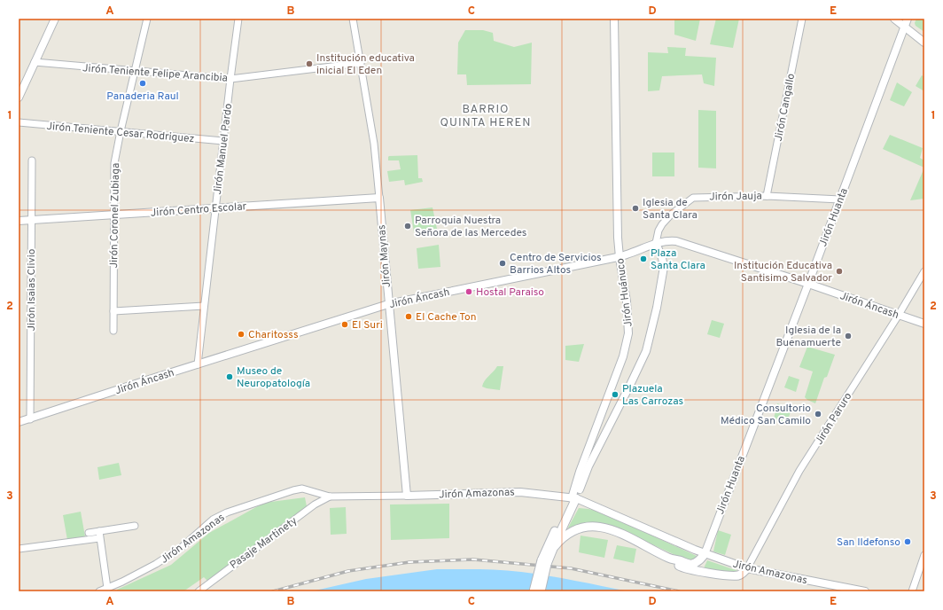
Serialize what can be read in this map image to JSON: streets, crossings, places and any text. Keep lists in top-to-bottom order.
{
  "streets": {
    "main road": ["Jirón Huánuco"],
    "street": [
      "Jirón Teniente Felipe Arancibia",
      "Jirón Cangallo",
      "Jirón Teniente Cesar Rodriguez",
      "Jirón Manuel Pardo",
      "Jirón Jauja",
      "Jirón Centro Escolar",
      "Jirón Coronel Zubiaga",
      "Jirón Huanta",
      "Jirón Maynas",
      "Jirón Isaias Clivio",
      "Jirón Áncash",
      "Jirón Paruro",
      "Jirón Amazonas",
      "Pasaje Martinety"
    ]
  },
  "crossings": [
    ["Jirón Teniente Felipe Arancibia", "Jirón Manuel Pardo"],
    ["Jirón Teniente Felipe Arancibia", "Jirón Coronel Zubiaga"],
    ["Jirón Teniente Felipe Arancibia", "Jirón Maynas"],
    ["Jirón Cangallo", "Jirón Jauja"],
    ["Jirón Teniente Cesar Rodriguez", "Jirón Manuel Pardo"],
    ["Jirón Teniente Cesar Rodriguez", "Jirón Coronel Zubiaga"],
    ["Jirón Manuel Pardo", "Jirón Centro Escolar"],
    ["Jirón Manuel Pardo", "Jirón Áncash"],
    ["Jirón Jauja", "Jirón Huanta"],
    ["Jirón Jauja", "Jirón Huánuco"],
    ["Jirón Jauja", "Jirón Áncash"],
    ["Jirón Centro Escolar", "Jirón Coronel Zubiaga"],
    ["Jirón Centro Escolar", "Jirón Maynas"],
    ["Jirón Centro Escolar", "Jirón Isaias Clivio"],
    ["Jirón Huanta", "Jirón Áncash"],
    ["Jirón Huanta", "Jirón Amazonas"],
    ["Jirón Maynas", "Jirón Áncash"],
    ["Jirón Maynas", "Jirón Amazonas"],
    ["Jirón Isaias Clivio", "Jirón Áncash"],
    ["Jirón Huánuco", "Jirón Áncash"],
    ["Jirón Huánuco", "Jirón Amazonas"],
    ["Jirón Áncash", "Jirón Paruro"],
    ["Jirón Paruro", "Jirón Amazonas"],
    ["Jirón Amazonas", "Pasaje Martinety"]
  ],
  "districts": ["BARRIO QUINTA HEREN"],
  "places": [
    "Institución educativa inicial El Eden",
    "Panaderia Raul",
    "Iglesia de Santa Clara",
    "Parroquia Nuestra Señora de las Mercedes",
    "Plaza Santa Clara",
    "Centro de Servicios Barrios Altos",
    "Institución Educativa Santisimo Salvador",
    "Hostal Paraiso",
    "El Cache Ton",
    "El Suri",
    "Charitosss",
    "Iglesia de la Buenamuerte",
    "Museo de Neuropatología",
    "Plazuela Las Carrozas",
    "Consultorio Médico San Camilo",
    "San Ildefonso"
  ],
  "grid": {
    "columns": [
      "A",
      "B",
      "C",
      "D",
      "E"
    ],
    "rows": ["1", "2", "3"]
  }
}
